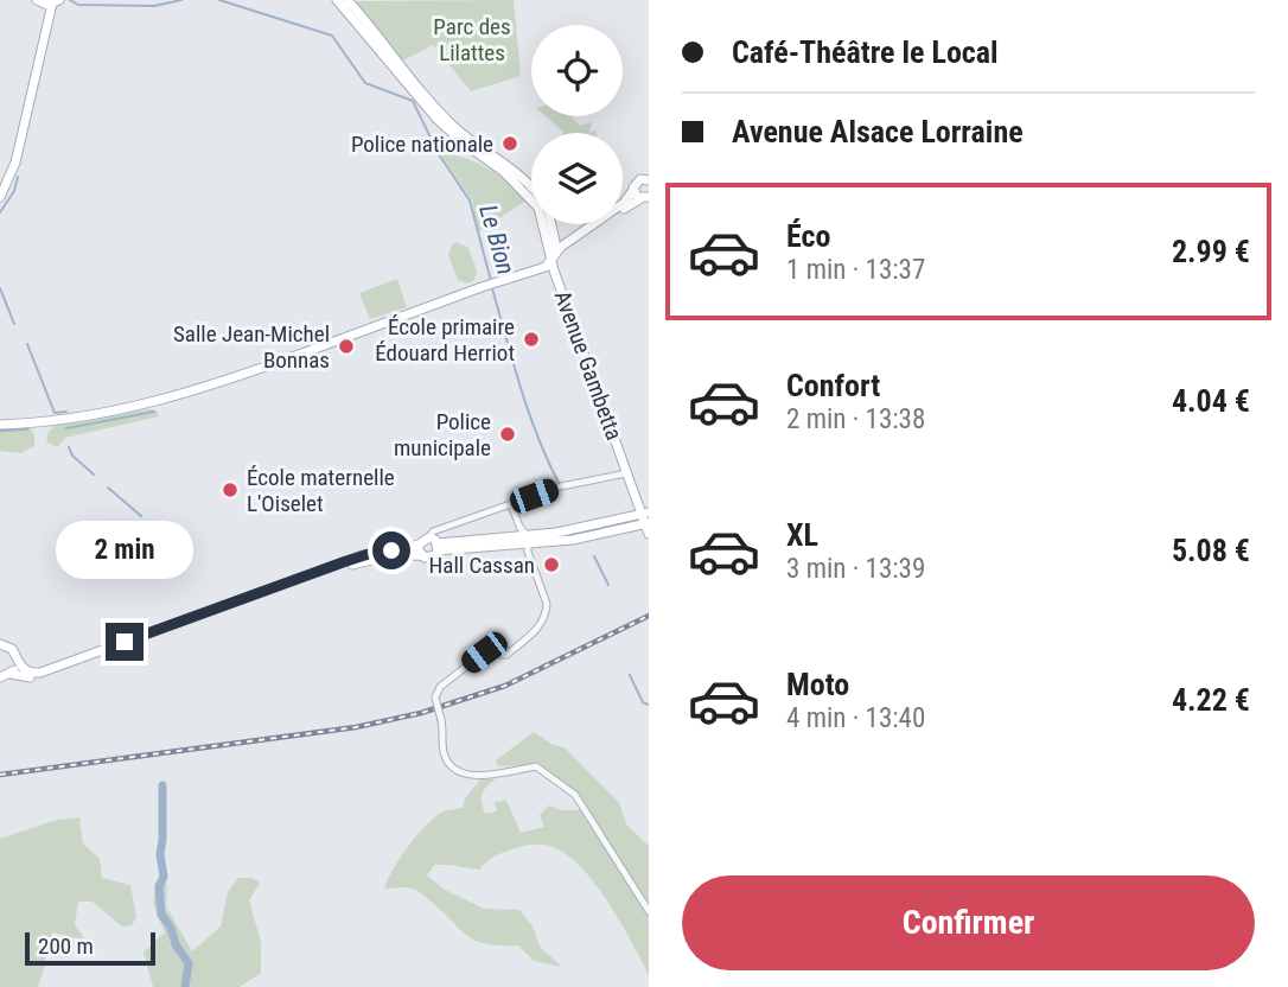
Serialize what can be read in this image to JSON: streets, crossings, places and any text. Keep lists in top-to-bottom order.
{
  "streets": {
    "main road": ["Avenue Gambetta"]
  },
  "water": ["Le Bion"],
  "parks": ["Parc des Lilattes"],
  "places": [
    "Police nationale",
    "École primaire Édouard Herriot",
    "Salle Jean-Michel Bonnas",
    "Police municipale",
    "École maternelle L'Oiselet",
    "Hall Cassan"
  ],
  "scale_bar": "200 m",
  "page": {
    "banner": ["Café-Théâtre le Local", "Avenue Alsace Lorraine"],
    "list": [
      {
        "name": "Éco",
        "note": "1 min · 13:37",
        "value": "2.99 €"
      },
      {
        "name": "Confort",
        "note": "2 min · 13:38",
        "value": "4.04 €"
      },
      {
        "name": "XL",
        "note": "3 min · 13:39",
        "value": "5.08 €"
      },
      {
        "name": "Moto",
        "note": "4 min · 13:40",
        "value": "4.22 €"
      }
    ],
    "bubble": "2 min",
    "buttons": "Confirmer",
    "scale": "200 m"
  }
}
